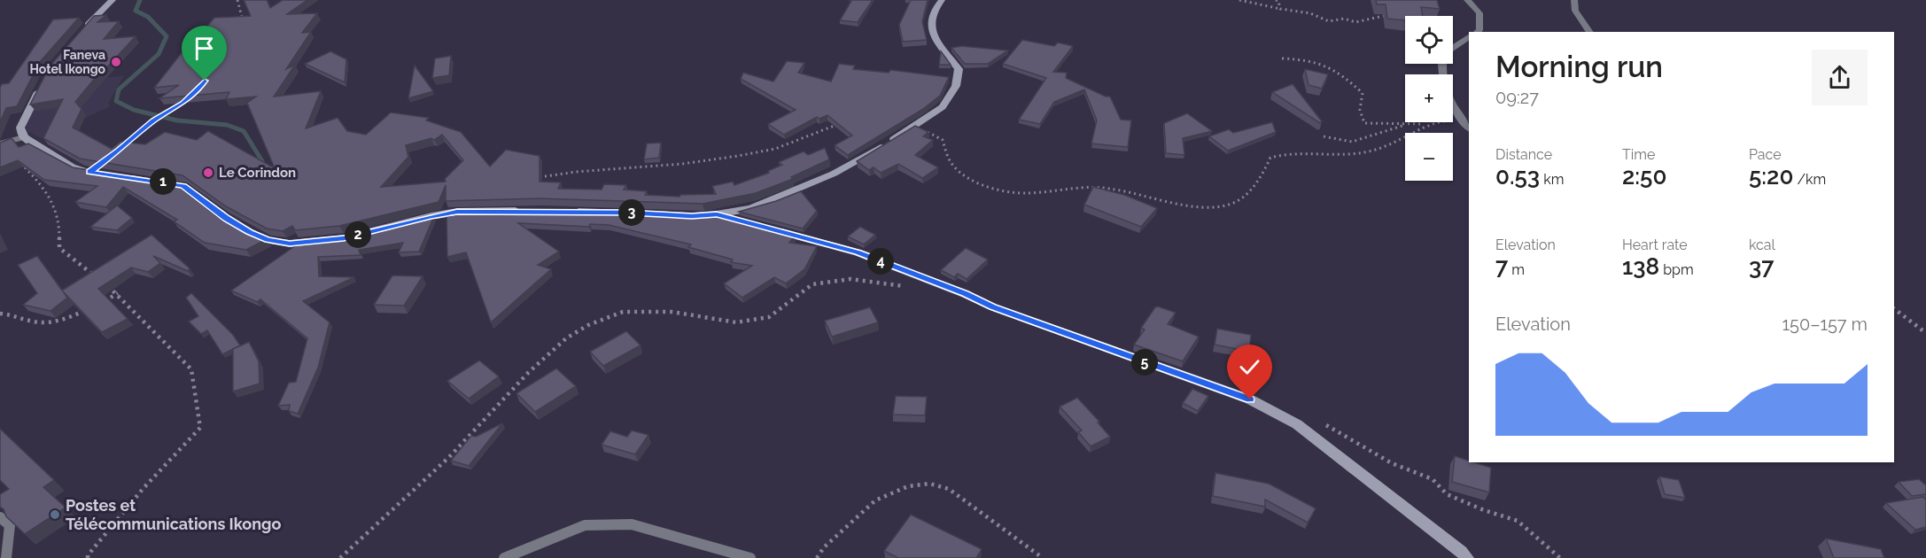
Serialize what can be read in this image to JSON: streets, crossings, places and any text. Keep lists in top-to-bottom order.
{
  "places": ["Faneva Hotel Ikongo", "Le Corindon", "Postes et Télécommunications Ikongo"],
  "page": {
    "map_buttons": ["+", "−"],
    "heading": ["Morning run", "09:27"],
    "stats": [
      ["Distance", "0.53 km"],
      ["Time", "2:50"],
      ["Pace", "5:20 /km"],
      ["Elevation", "7 m"],
      ["Heart rate", "138 bpm"],
      ["kcal", "37"]
    ],
    "pins": [
      "1",
      "3",
      "2",
      "4",
      "5"
    ],
    "chart": ["Elevation", "150–157 m"]
  }
}
